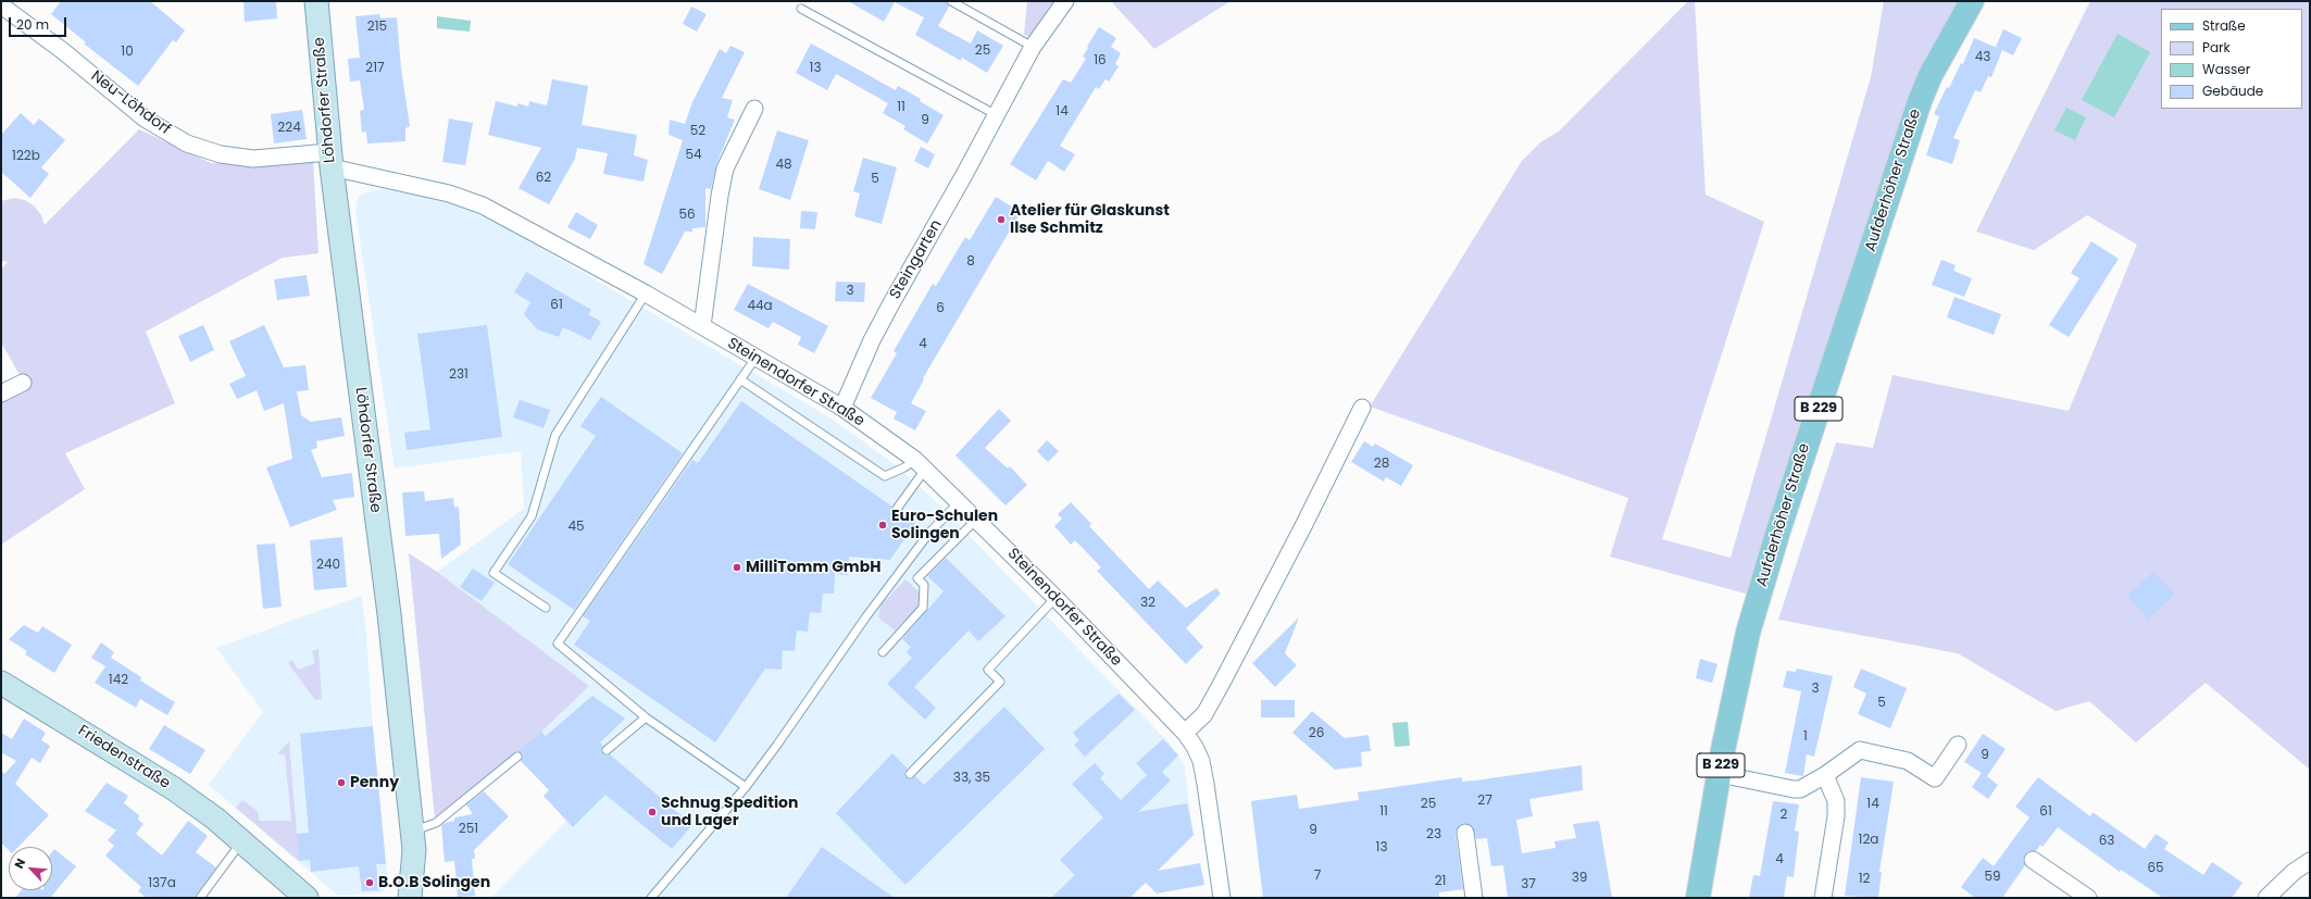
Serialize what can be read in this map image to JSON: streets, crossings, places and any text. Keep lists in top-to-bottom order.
{
  "streets": {
    "main road": [
      "Löhdorfer Straße",
      "Aufderhöher Straße",
      "B 229",
      "Friedenstraße"
    ],
    "street": ["Neu-Löhdorf", "Steingarten", "Steinendorfer Straße"]
  },
  "crossings": [
    ["Löhdorfer Straße", "Neu-Löhdorf"],
    ["Löhdorfer Straße", "Steinendorfer Straße"],
    ["Neu-Löhdorf", "Steinendorfer Straße"],
    ["Steingarten", "Steinendorfer Straße"]
  ],
  "places": [
    "Atelier für Glaskunst Ilse Schmitz",
    "Euro-Schulen Solingen",
    "MilliTomm GmbH",
    "Penny",
    "Schnug Spedition und Lager",
    "B.O.B Solingen"
  ],
  "house_numbers": [
    "215",
    "25",
    "10",
    "43",
    "16",
    "217",
    "13",
    "11",
    "14",
    "9",
    "224",
    "52",
    "54",
    "122b",
    "48",
    "62",
    "5",
    "56",
    "8",
    "3",
    "61",
    "44a",
    "6",
    "4",
    "231",
    "28",
    "45",
    "240",
    "32",
    "142",
    "3",
    "5",
    "26",
    "1",
    "9",
    "33, 35",
    "27",
    "25",
    "14",
    "11",
    "61",
    "2",
    "251",
    "9",
    "23",
    "12a",
    "63",
    "13",
    "4",
    "65",
    "7",
    "59",
    "39",
    "12",
    "21",
    "137a",
    "37"
  ],
  "legend": [
    "Straße",
    "Park",
    "Wasser",
    "Gebäude"
  ],
  "scale_bar": "20 m",
  "north": "top left"
}
